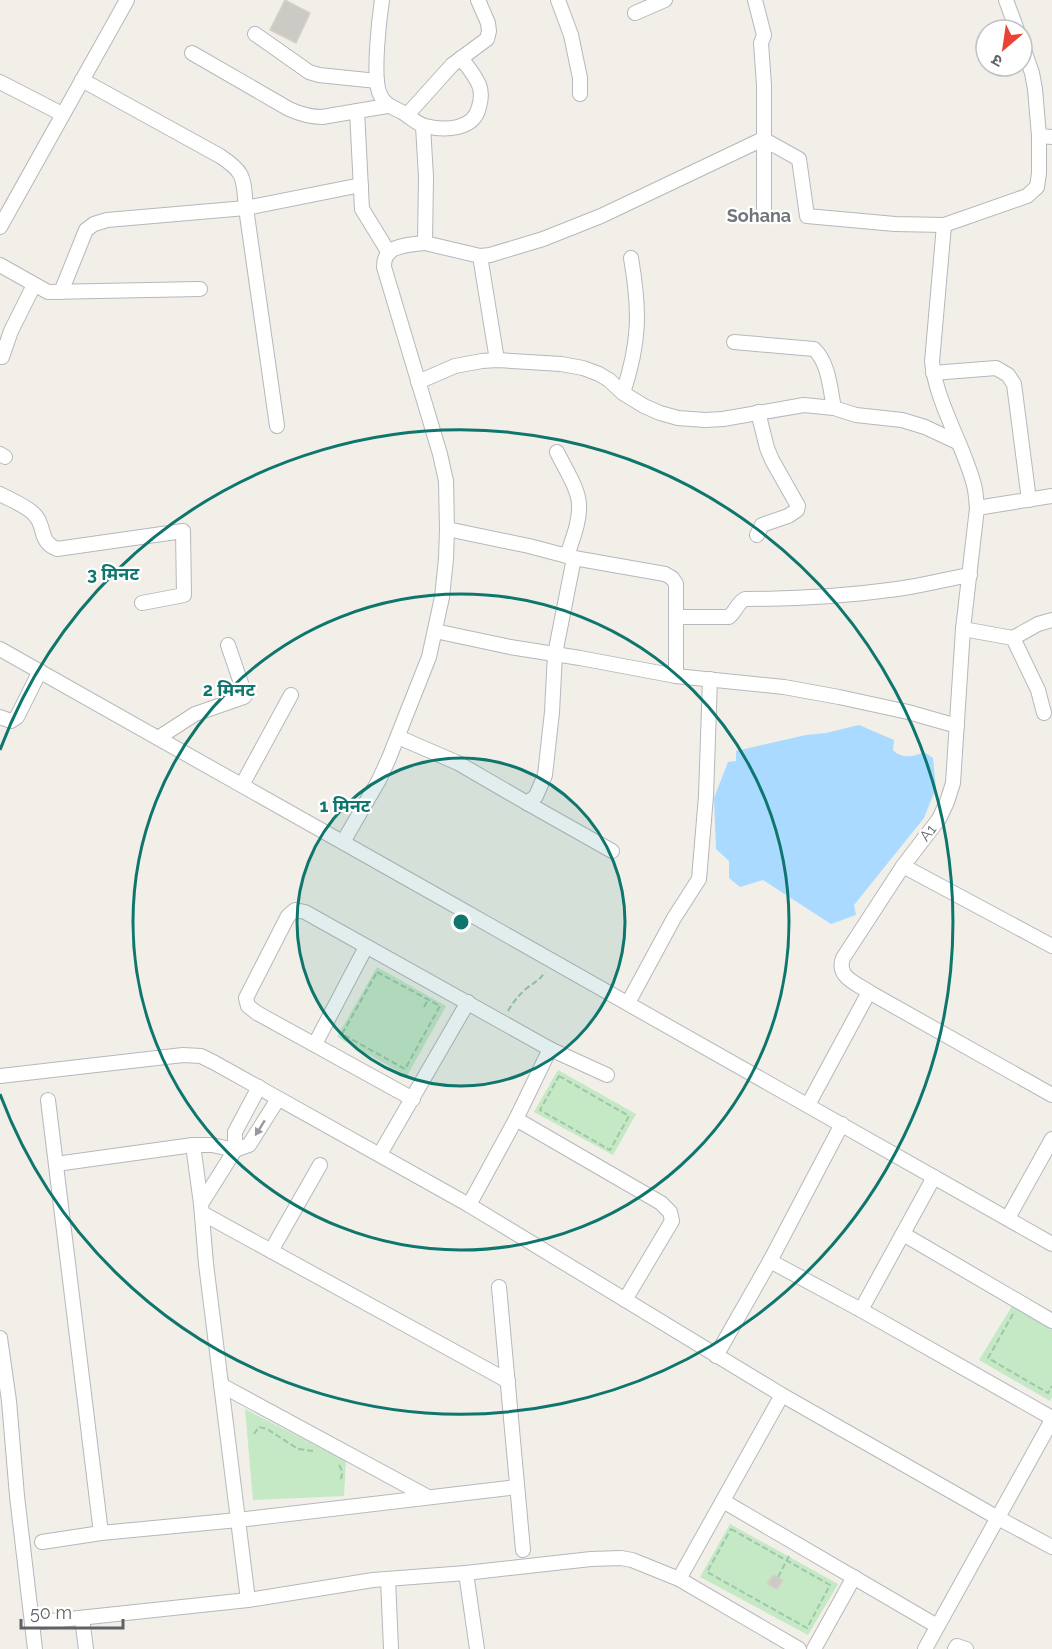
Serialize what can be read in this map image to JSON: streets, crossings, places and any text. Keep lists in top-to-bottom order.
{
  "streets": {
    "street": ["A1"]
  },
  "districts": ["Sohana"],
  "scale_bar": "50 m",
  "north": "bottom left",
  "rings": ["3 मिनट", "2 मिनट", "1 मिनट"]
}
